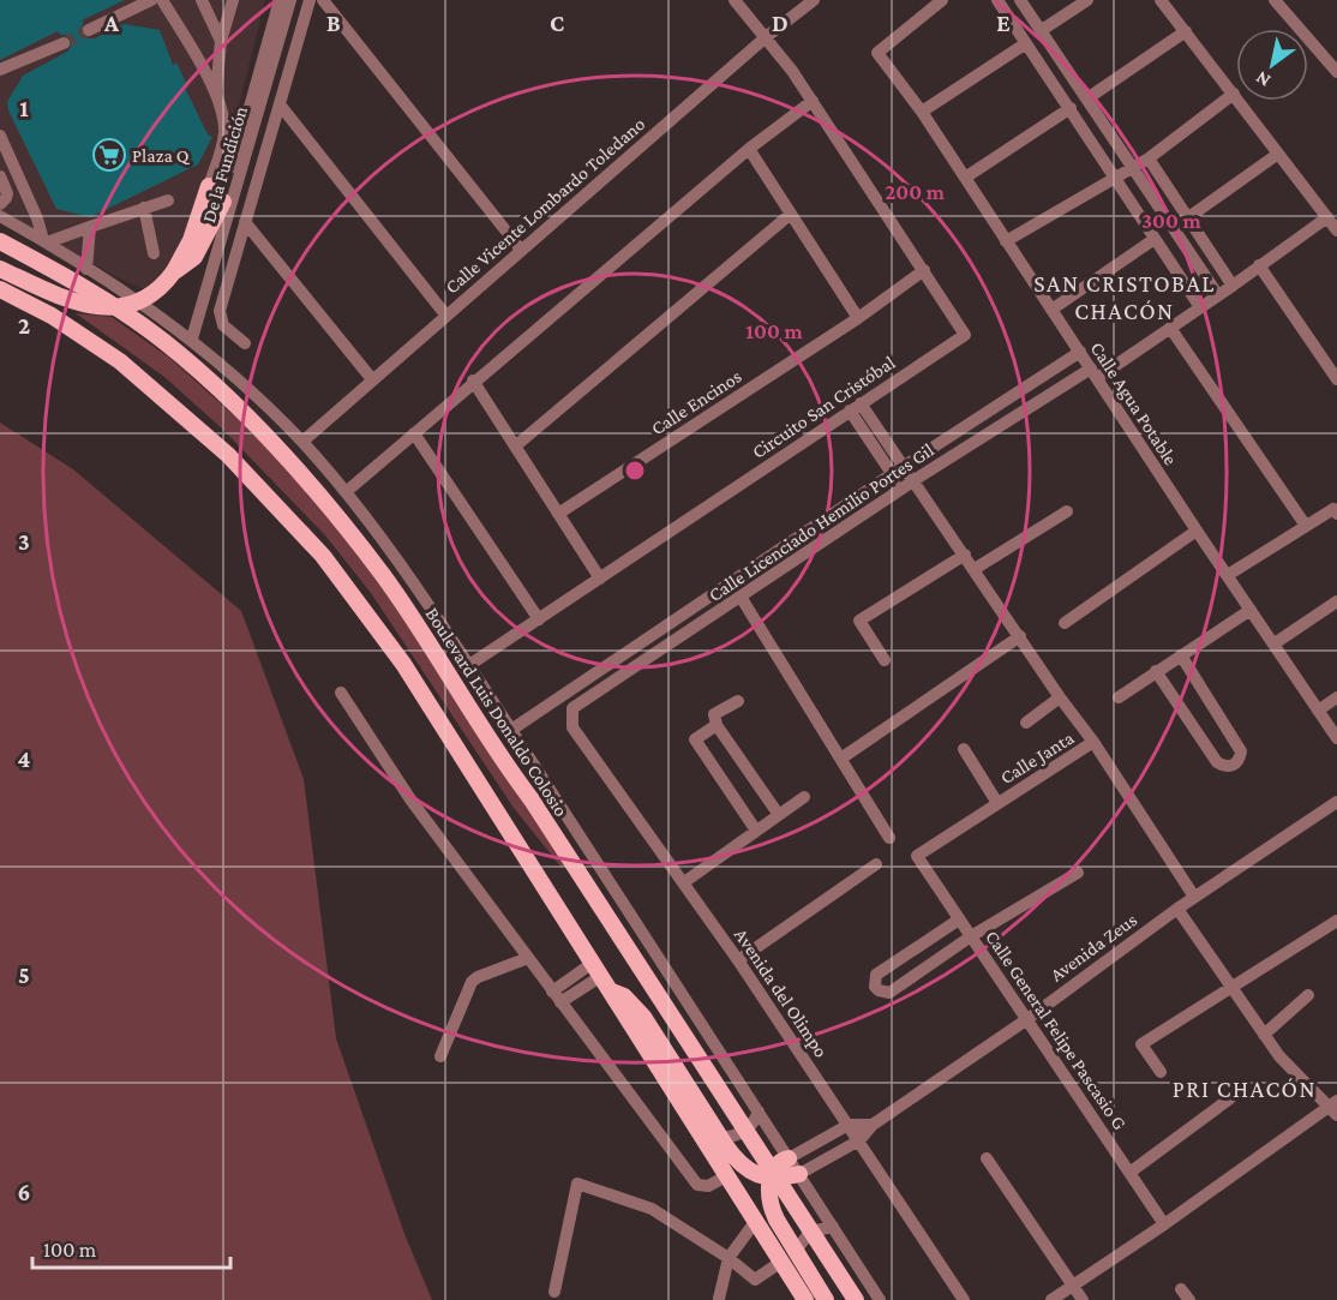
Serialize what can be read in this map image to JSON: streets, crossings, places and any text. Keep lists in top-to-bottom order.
{
  "streets": {
    "main road": ["Boulevard Luis Donaldo Colosio"],
    "street": [
      "De la Fundición",
      "Calle Vicente Lombardo Toledano",
      "Calle Encinos",
      "Calle Agua Potable",
      "Circuito San Cristóbal",
      "Calle Licenciado Hemilio Portes Gil",
      "Calle Janta",
      "Avenida Zeus",
      "Avenida del Olimpo",
      "Calle General Felipe Pascasio G"
    ]
  },
  "crossings": [
    ["Calle Vicente Lombardo Toledano", "Circuito San Cristóbal"],
    ["Calle Encinos", "Circuito San Cristóbal"],
    ["Calle Agua Potable", "Calle Licenciado Hemilio Portes Gil"],
    ["Calle Licenciado Hemilio Portes Gil", "Avenida del Olimpo"],
    ["Calle Janta", "Avenida Zeus"],
    ["Calle Janta", "Calle General Felipe Pascasio G"],
    ["Avenida Zeus", "Avenida del Olimpo"],
    ["Avenida Zeus", "Calle General Felipe Pascasio G"]
  ],
  "districts": ["SAN CRISTOBAL CHACÓN", "PRI CHACÓN"],
  "places": {
    "supermarket": ["Plaza Q"]
  },
  "scale_bar": "100 m",
  "north": "bottom left",
  "grid": {
    "columns": [
      "A",
      "B",
      "C",
      "D",
      "E"
    ],
    "rows": [
      "1",
      "2",
      "3",
      "4",
      "5",
      "6"
    ]
  },
  "rings": ["200 m", "300 m", "100 m"]
}
